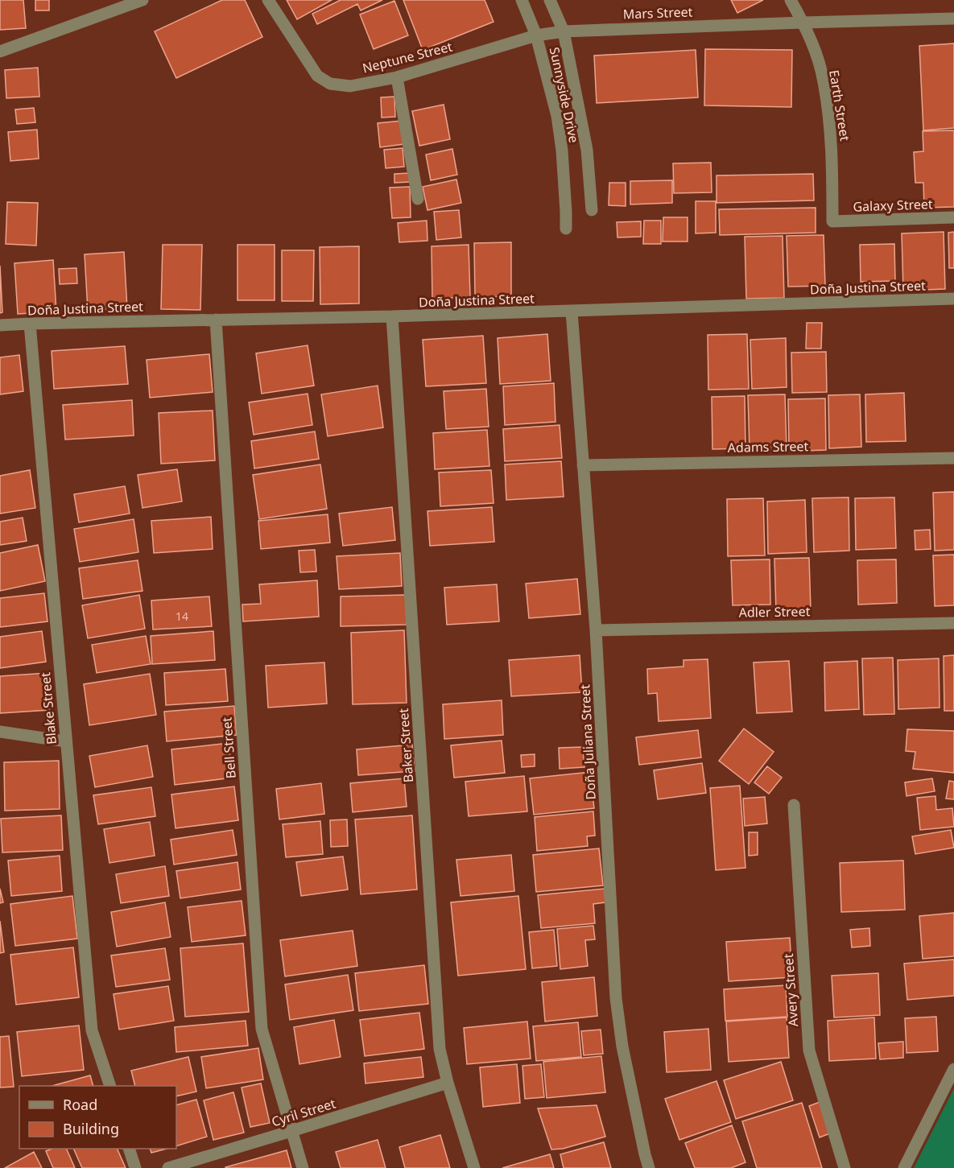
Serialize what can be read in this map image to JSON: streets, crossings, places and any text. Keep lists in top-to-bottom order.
{
  "streets": {
    "street": [
      "Mars Street",
      "Neptune Street",
      "Sunnyside Drive",
      "Earth Street",
      "Galaxy Street",
      "Doña Justina Street",
      "Adams Street",
      "Adler Street",
      "Blake Street",
      "Doña Juliana Street",
      "Baker Street",
      "Bell Street",
      "Avery Street",
      "Cyril Street"
    ]
  },
  "crossings": [
    ["Mars Street", "Neptune Street"],
    ["Mars Street", "Sunnyside Drive"],
    ["Mars Street", "Earth Street"],
    ["Neptune Street", "Sunnyside Drive"],
    ["Earth Street", "Galaxy Street"],
    ["Doña Justina Street", "Blake Street"],
    ["Doña Justina Street", "Doña Juliana Street"],
    ["Doña Justina Street", "Baker Street"],
    ["Doña Justina Street", "Bell Street"],
    ["Adams Street", "Doña Juliana Street"],
    ["Adler Street", "Doña Juliana Street"],
    ["Baker Street", "Cyril Street"],
    ["Bell Street", "Cyril Street"]
  ],
  "house_numbers": ["14"],
  "legend": ["Road", "Building"]
}
